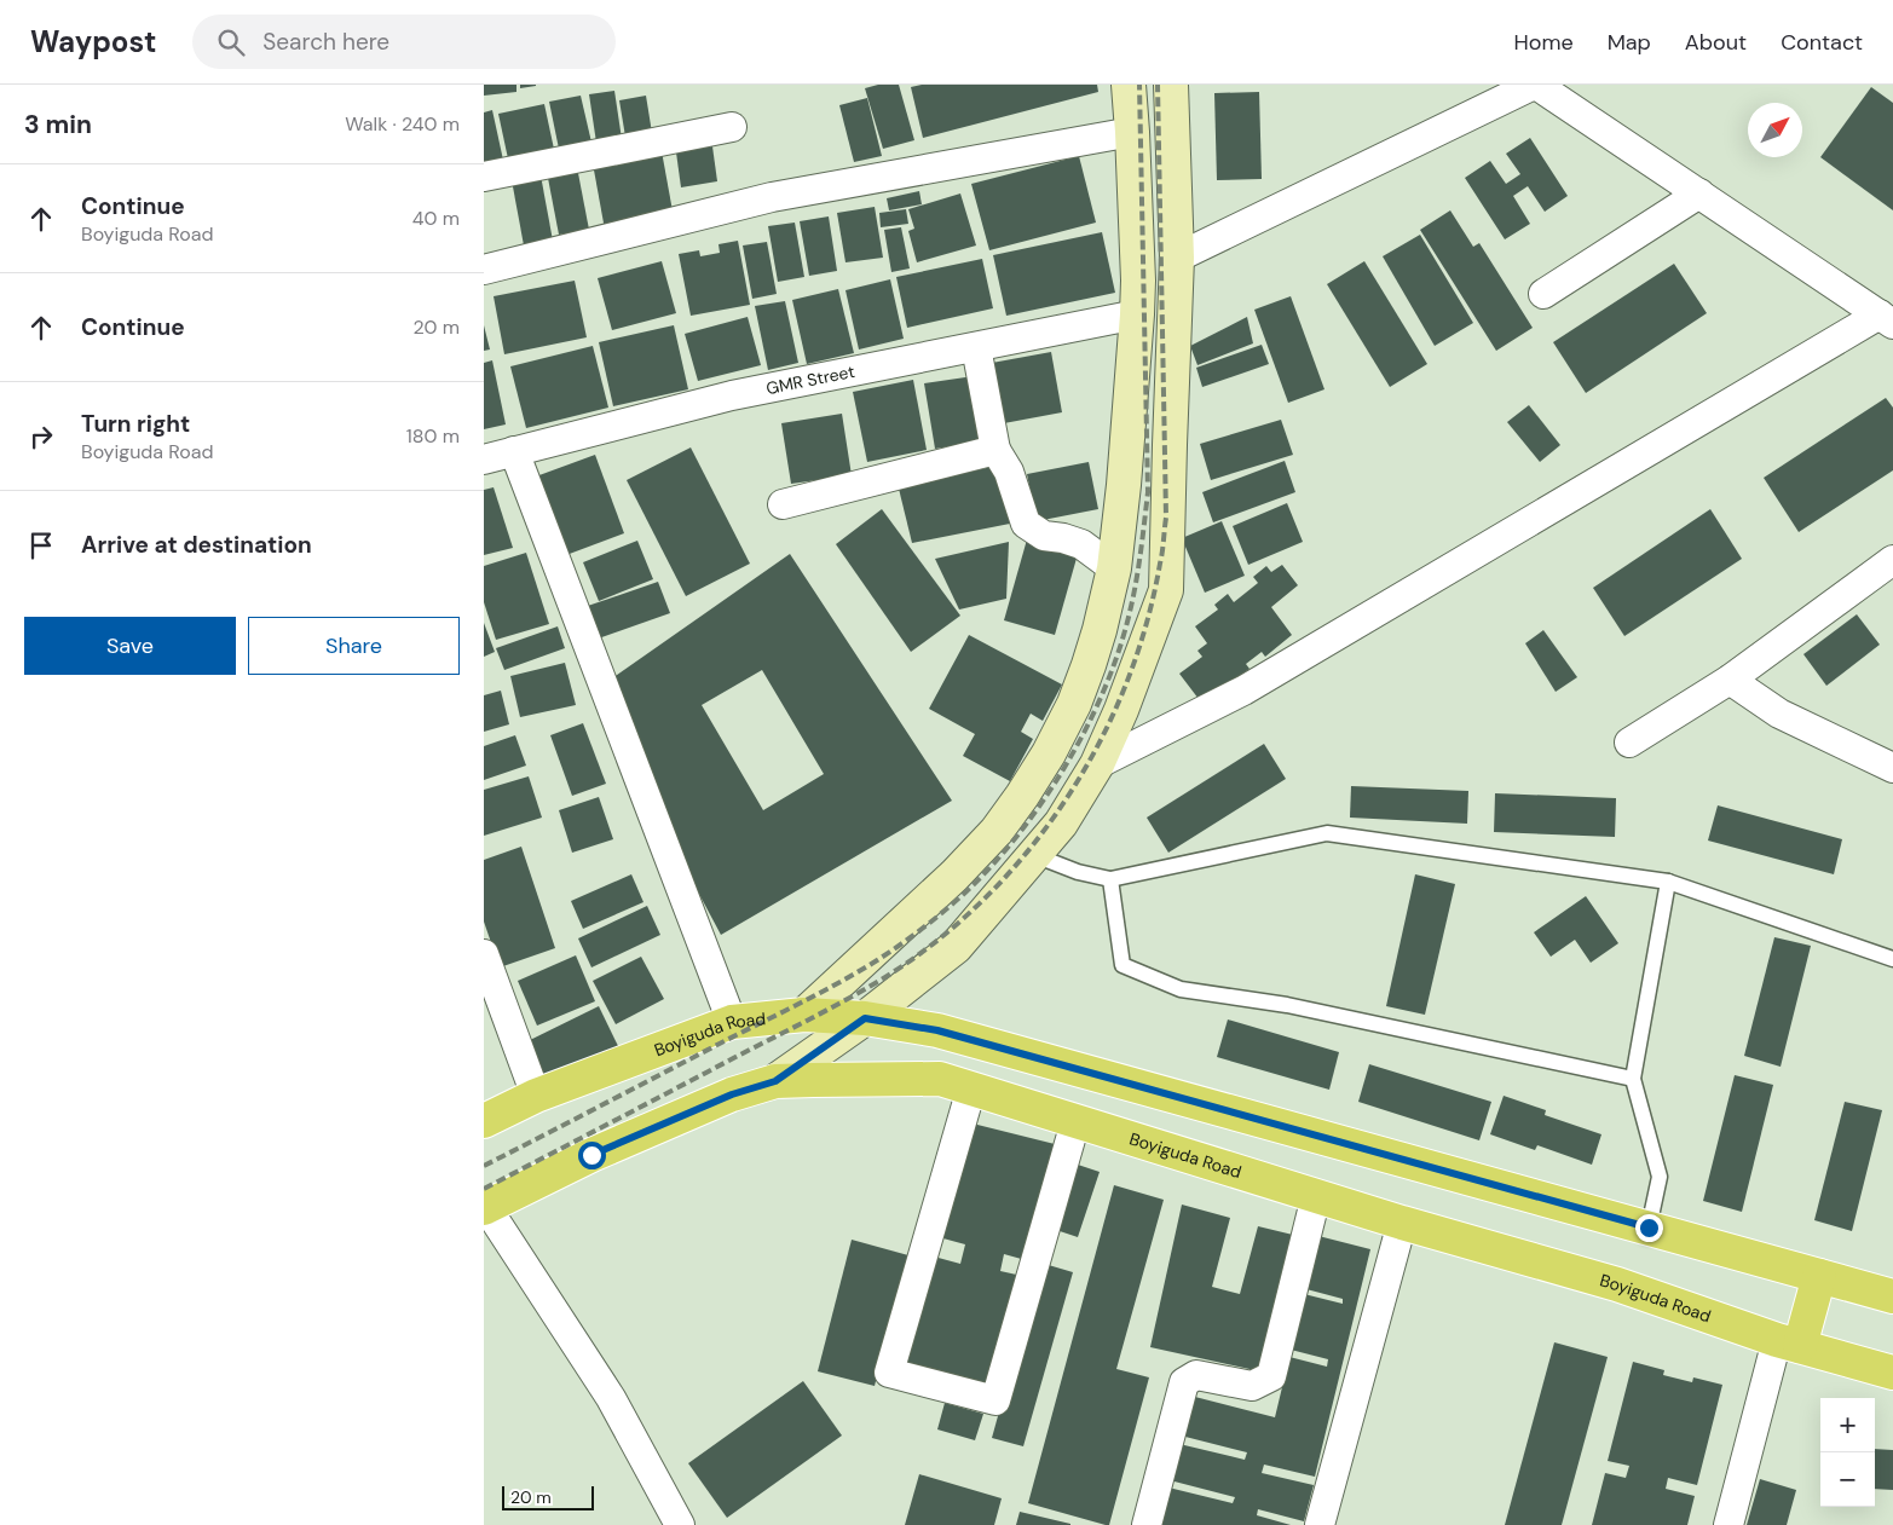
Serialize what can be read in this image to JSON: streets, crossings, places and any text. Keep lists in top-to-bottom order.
{
  "streets": {
    "main road": ["Boyiguda Road"],
    "street": ["GMR Street"]
  },
  "scale_bar": "20 m",
  "north": "top right",
  "page": {
    "header": "Waypost",
    "search": "Search here",
    "nav": [
      "Home",
      "Map",
      "About",
      "Contact"
    ],
    "heading": ["3 min", "Walk · 240 m"],
    "list": [
      ["Continue", "Boyiguda Road", "40 m"],
      ["Continue", "20 m"],
      ["Turn right", "Boyiguda Road", "180 m"],
      "Arrive at destination"
    ],
    "buttons": ["Save", "Share"],
    "map_buttons": ["+", "−"],
    "scale": "20 m"
  }
}
